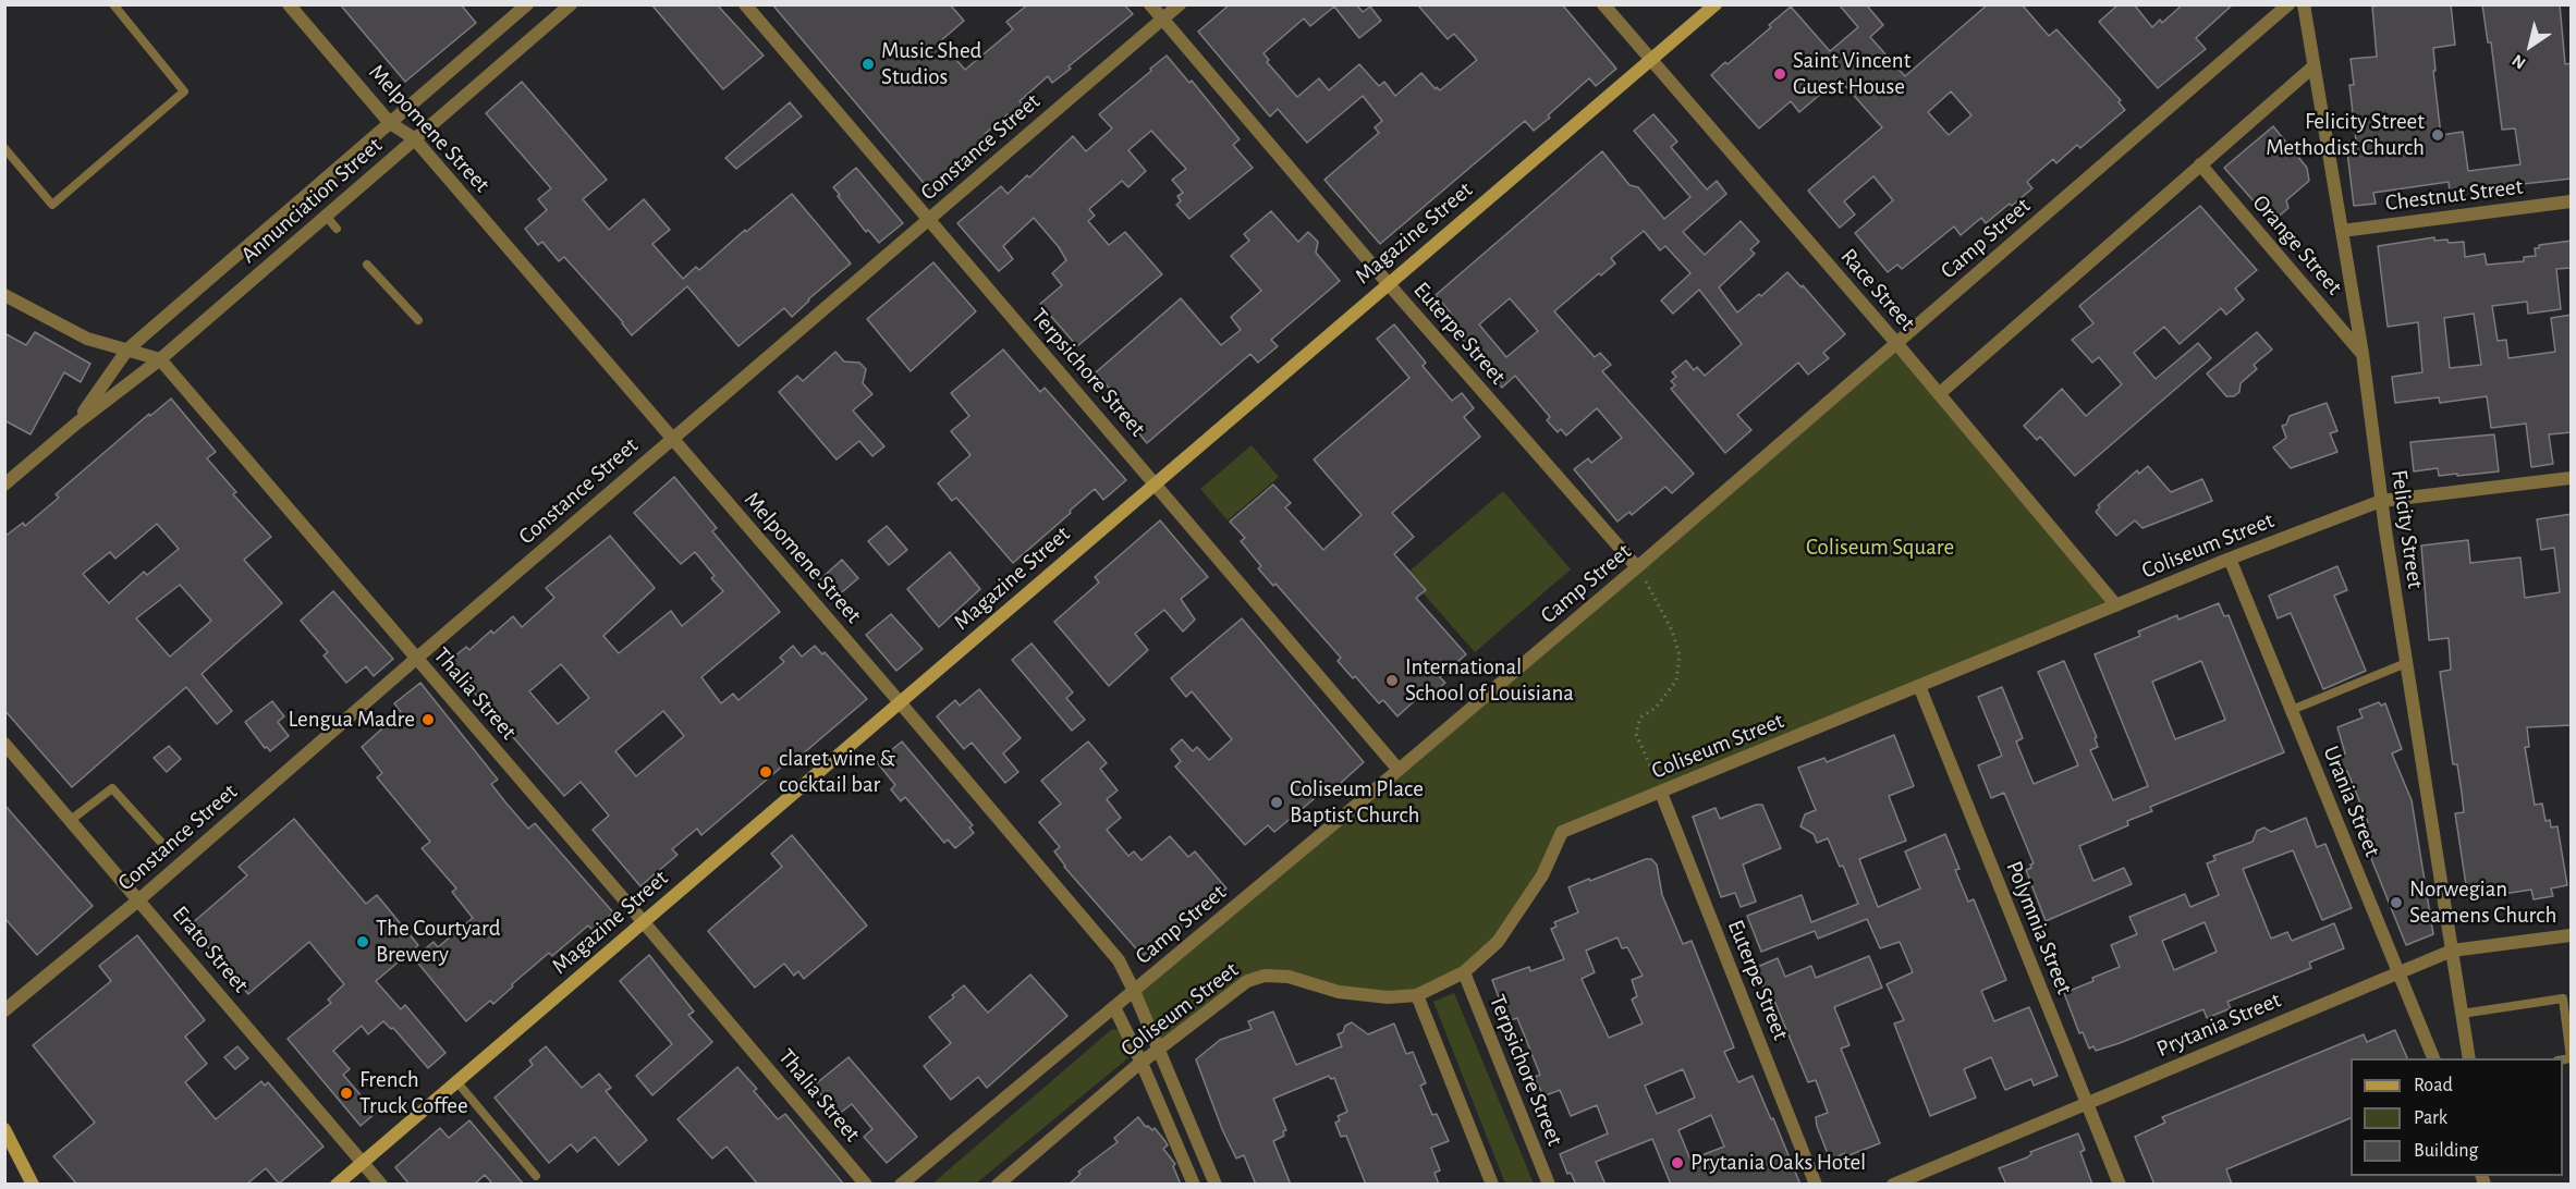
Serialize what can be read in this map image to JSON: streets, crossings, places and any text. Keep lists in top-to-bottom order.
{
  "streets": {
    "street": [
      "Melpomene Street",
      "Constance Street",
      "Chestnut Street",
      "Annunciation Street",
      "Magazine Street",
      "Camp Street",
      "Orange Street",
      "Race Street",
      "Euterpe Street",
      "Terpsichore Street",
      "Felicity Street",
      "Coliseum Street",
      "Thalia Street",
      "Urania Street",
      "Polymnia Street",
      "Erato Street",
      "Prytania Street"
    ]
  },
  "crossings": [
    ["Melpomene Street", "Constance Street"],
    ["Melpomene Street", "Annunciation Street"],
    ["Melpomene Street", "Magazine Street"],
    ["Melpomene Street", "Camp Street"],
    ["Melpomene Street", "Coliseum Street"],
    ["Constance Street", "Euterpe Street"],
    ["Constance Street", "Terpsichore Street"],
    ["Constance Street", "Thalia Street"],
    ["Constance Street", "Erato Street"],
    ["Chestnut Street", "Felicity Street"],
    ["Annunciation Street", "Thalia Street"],
    ["Magazine Street", "Race Street"],
    ["Magazine Street", "Euterpe Street"],
    ["Magazine Street", "Terpsichore Street"],
    ["Magazine Street", "Thalia Street"],
    ["Magazine Street", "Erato Street"],
    ["Camp Street", "Race Street"],
    ["Camp Street", "Euterpe Street"],
    ["Camp Street", "Terpsichore Street"],
    ["Orange Street", "Felicity Street"],
    ["Race Street", "Coliseum Street"],
    ["Euterpe Street", "Coliseum Street"],
    ["Terpsichore Street", "Coliseum Street"],
    ["Felicity Street", "Coliseum Street"],
    ["Felicity Street", "Prytania Street"],
    ["Coliseum Street", "Urania Street"],
    ["Coliseum Street", "Polymnia Street"],
    ["Urania Street", "Prytania Street"],
    ["Polymnia Street", "Prytania Street"]
  ],
  "parks": ["Coliseum Square"],
  "places": [
    "Music Shed Studios",
    "Saint Vincent Guest House",
    "Felicity Street Methodist Church",
    "International School of Louisiana",
    "Lengua Madre",
    "claret wine & cocktail bar",
    "Coliseum Place Baptist Church",
    "Norwegian Seamens Church",
    "The Courtyard Brewery",
    "French Truck Coffee",
    "Prytania Oaks Hotel"
  ],
  "legend": ["Road", "Park", "Building"],
  "north": "bottom left"
}
